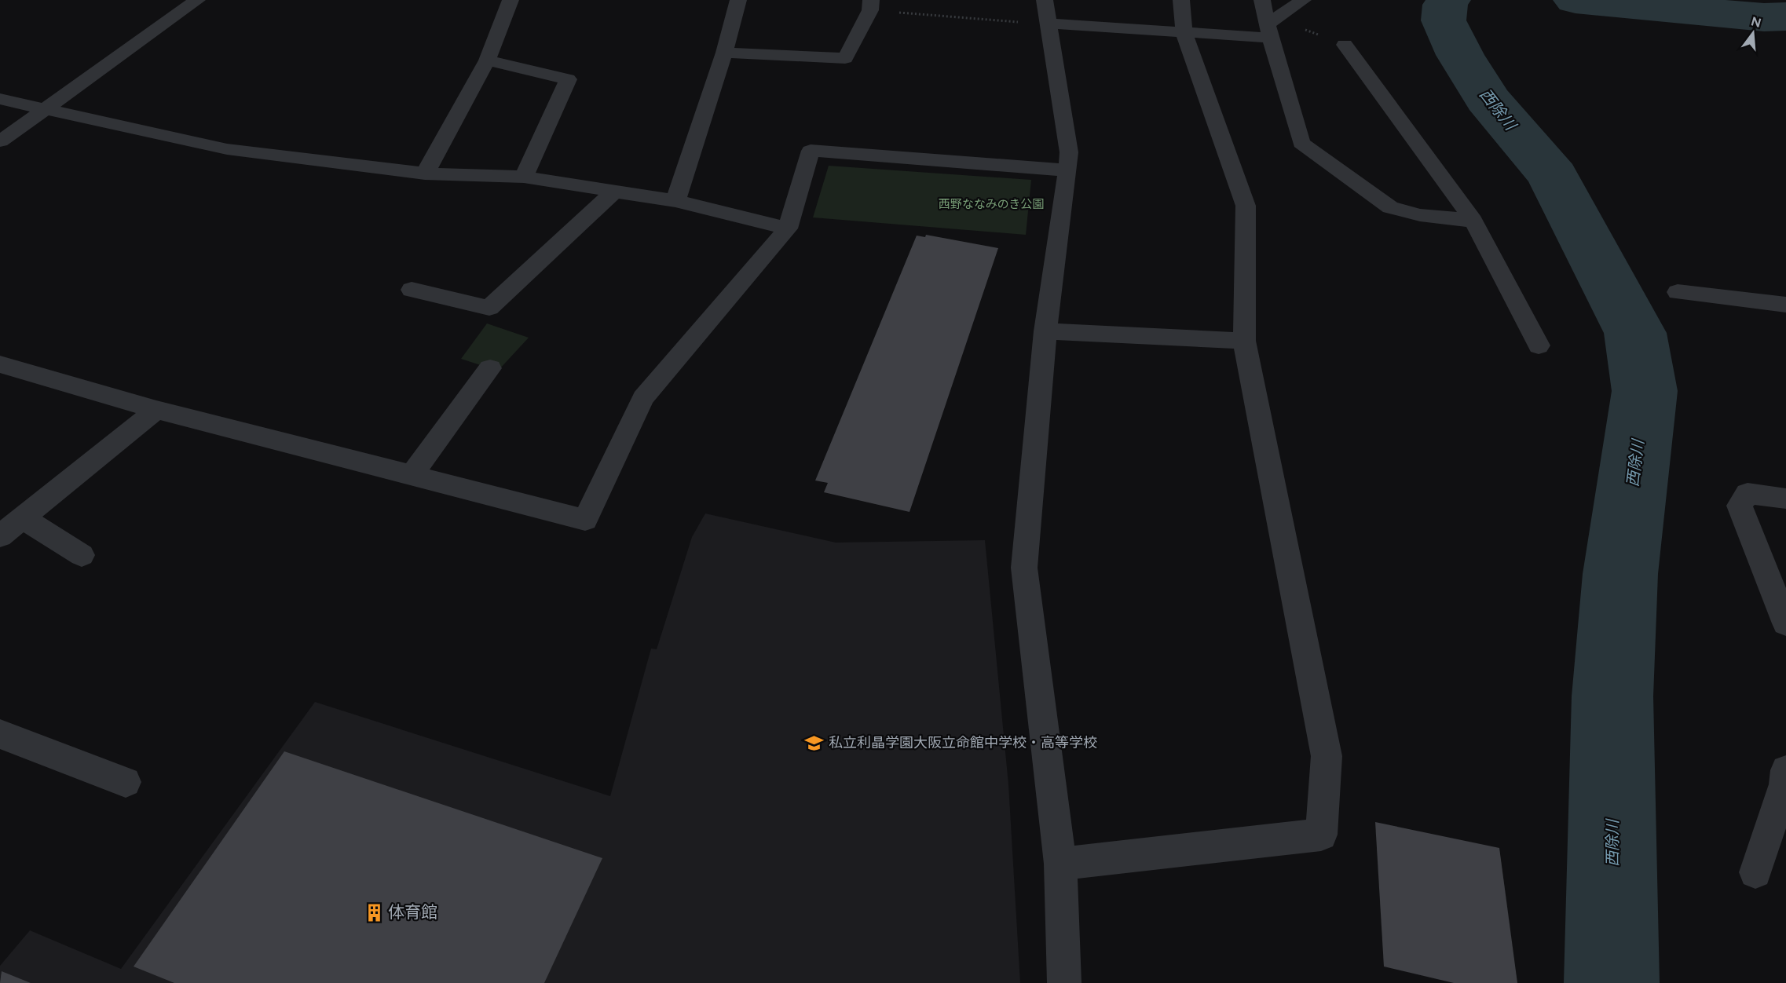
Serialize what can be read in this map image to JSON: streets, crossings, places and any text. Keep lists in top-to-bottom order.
{
  "water": ["西除川"],
  "parks": ["西野ななみのき公園"],
  "places": {
    "school or university": ["私立利晶学園大阪立命館中学校・高等学校"],
    "building": ["体育館"]
  },
  "north": "top"
}
